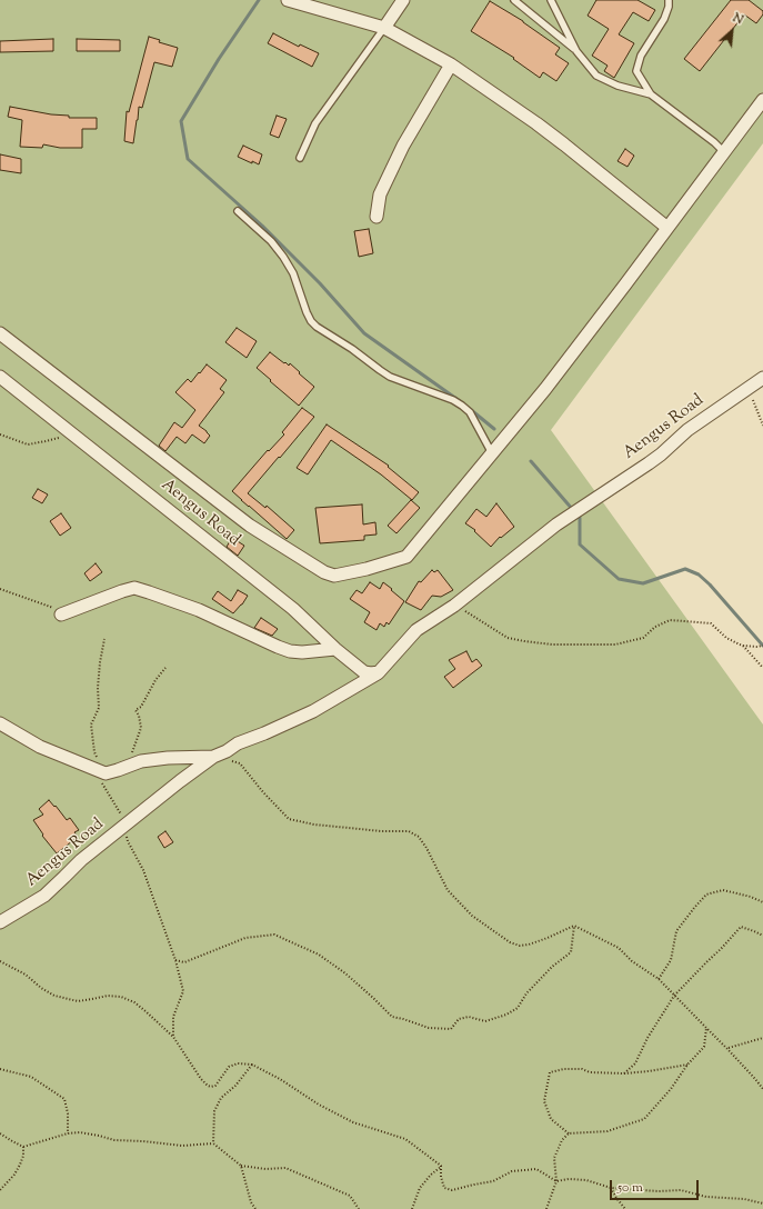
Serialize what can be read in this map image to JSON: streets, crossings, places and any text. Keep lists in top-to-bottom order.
{
  "streets": {
    "street": ["Aengus Road"]
  },
  "scale_bar": "50 m",
  "north": "top right"
}
